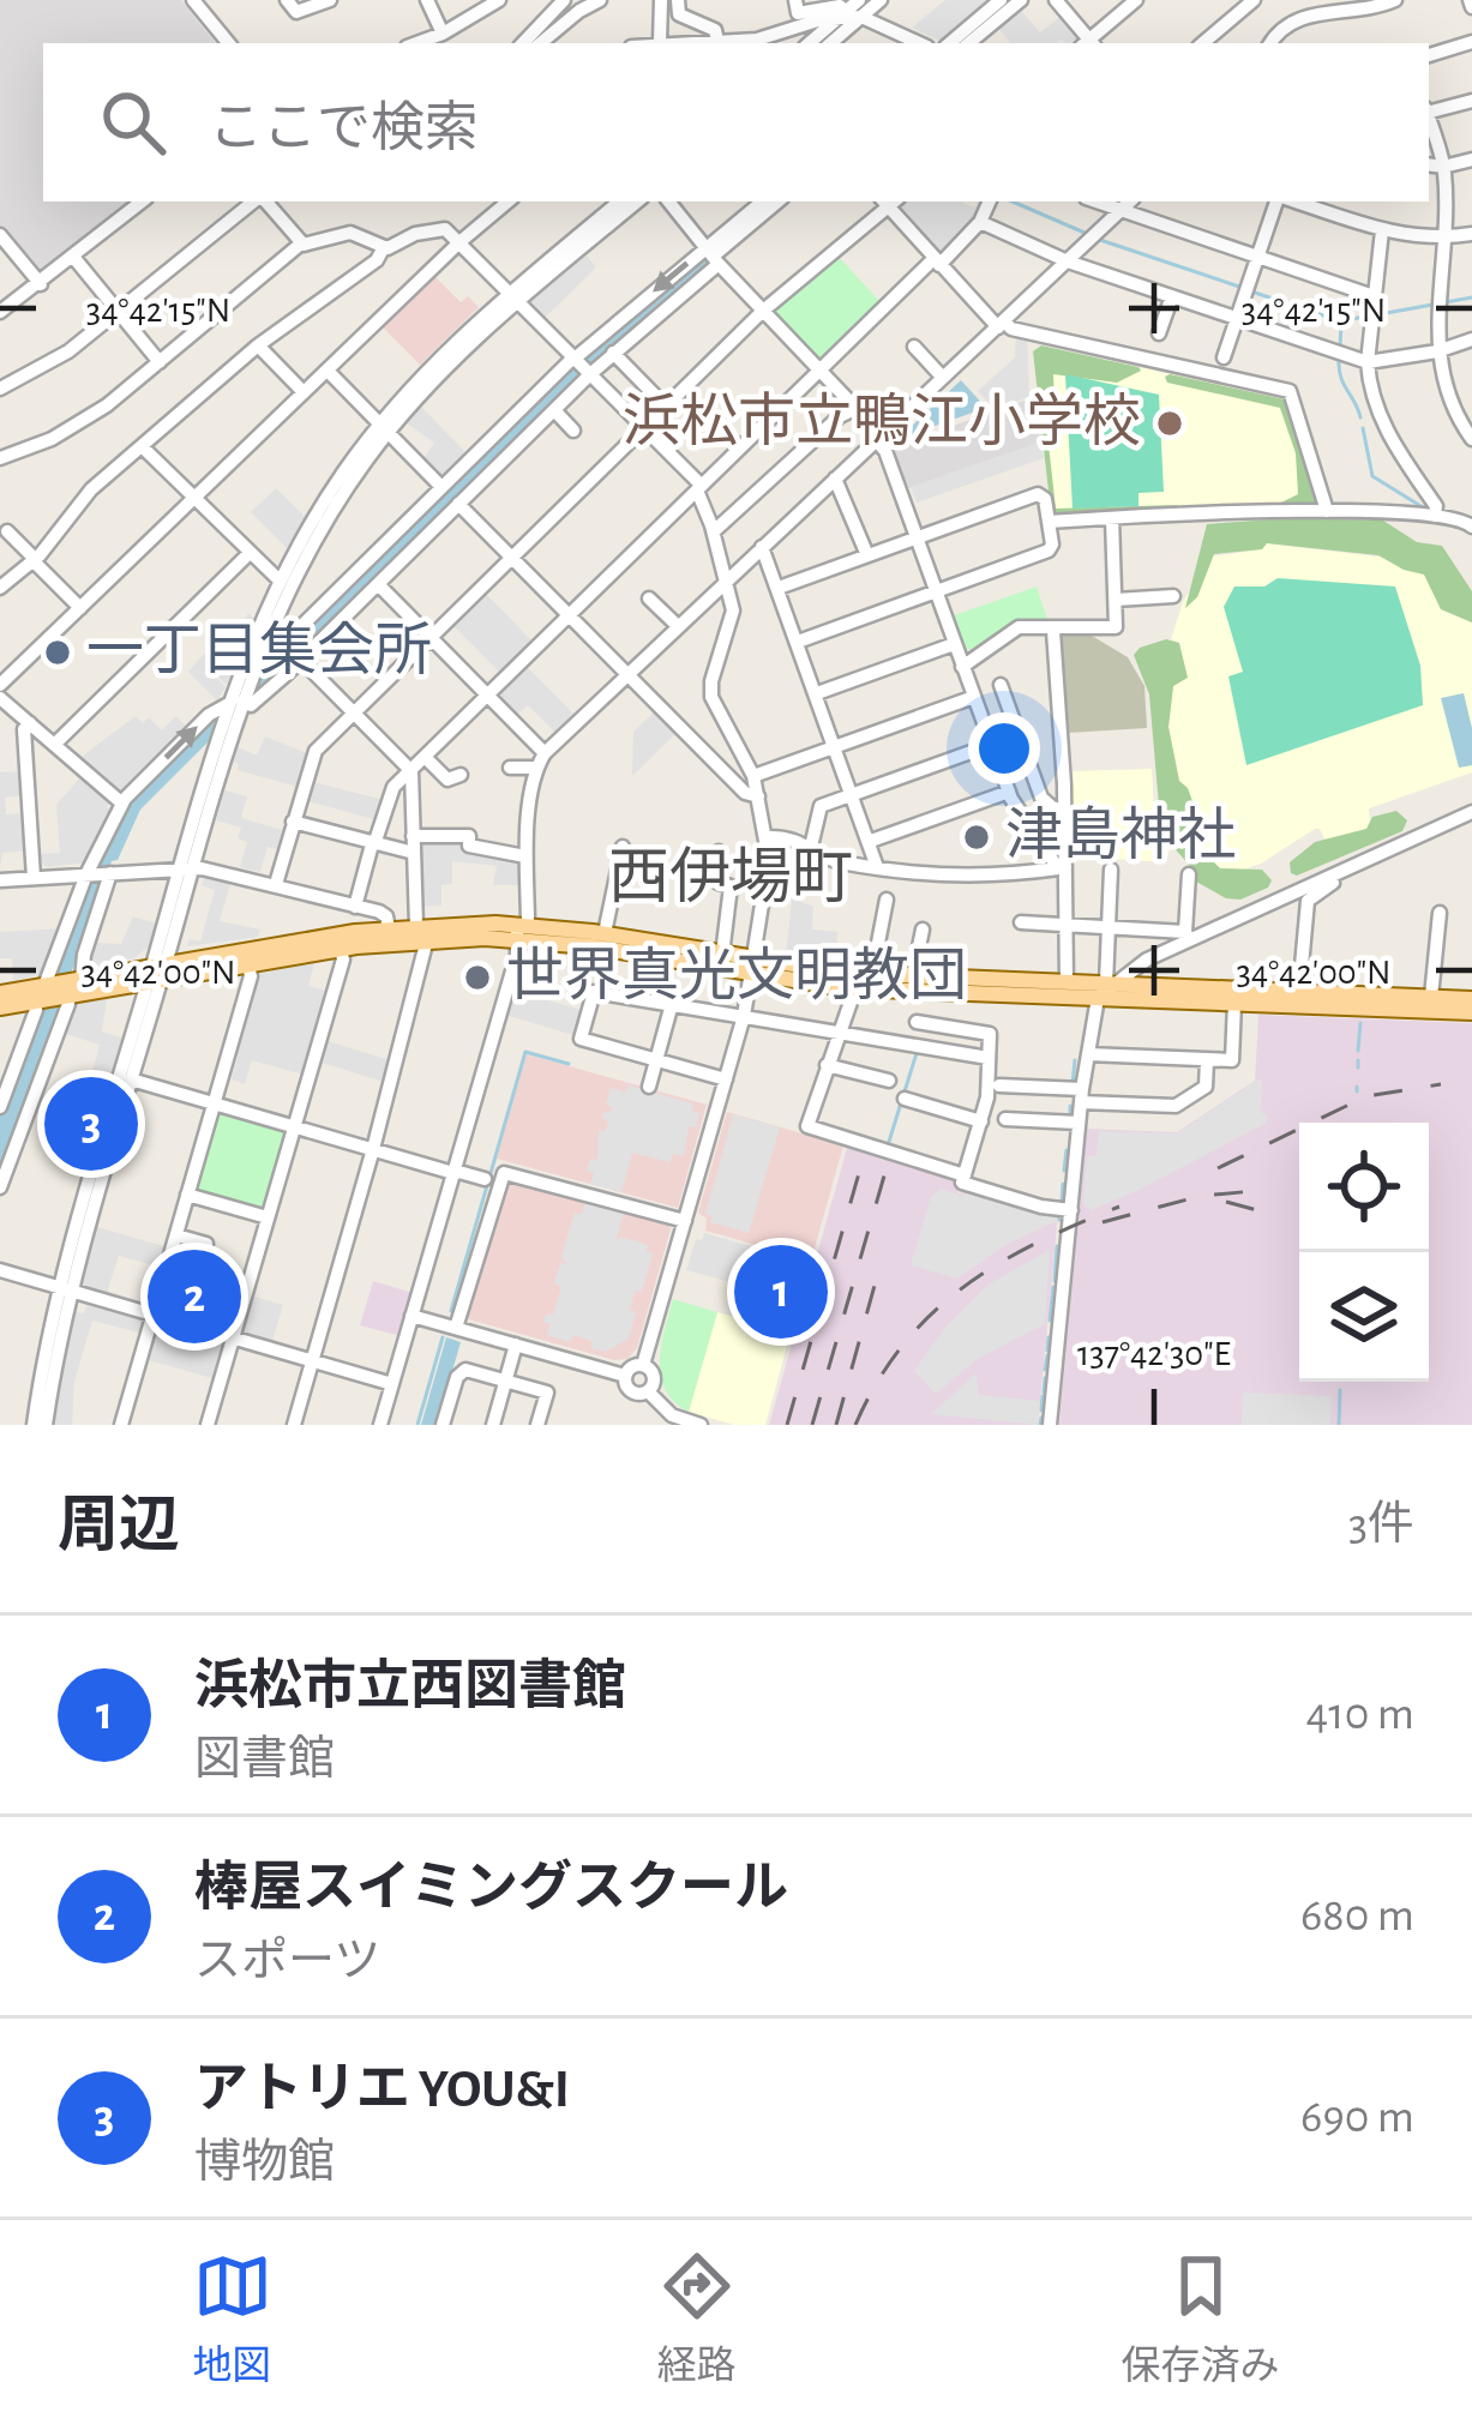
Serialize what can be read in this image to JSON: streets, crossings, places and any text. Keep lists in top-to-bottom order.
{
  "districts": ["西伊場町"],
  "places": [
    "浜松市立鴨江小学校",
    "一丁目集会所",
    "津島神社",
    "世界真光文明教団"
  ],
  "page": {
    "search": "ここで検索",
    "pins": ["3", "1", "2"],
    "heading": ["周辺", "3件"],
    "list": [
      {
        "mark": "1",
        "name": "浜松市立西図書館",
        "note": "図書館",
        "value": "410 m"
      },
      {
        "mark": "2",
        "name": "棒屋スイミングスクール",
        "note": "スポーツ",
        "value": "680 m"
      },
      {
        "mark": "3",
        "name": "アトリエ YOU&I",
        "note": "博物館",
        "value": "690 m"
      }
    ],
    "nav": ["地図", "経路", "保存済み"]
  },
  "coordinates": ["34°42'15\"N", "34°42'00\"N", "137°42'30\"E"]
}
